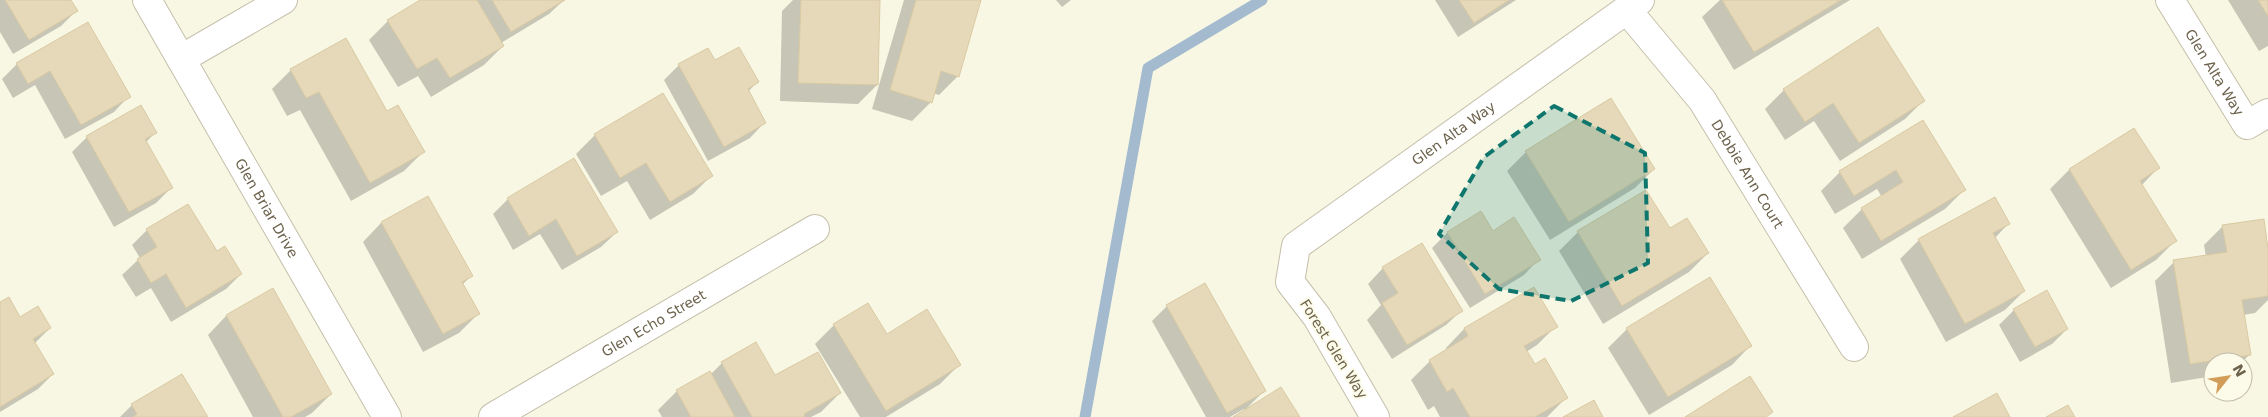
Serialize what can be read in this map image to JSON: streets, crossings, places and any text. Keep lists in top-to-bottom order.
{
  "streets": {
    "street": [
      "Glen Alta Way",
      "Debbie Ann Court",
      "Glen Briar Drive",
      "Glen Echo Street",
      "Forest Glen Way"
    ]
  },
  "crossings": [
    ["Glen Alta Way", "Debbie Ann Court"],
    ["Glen Alta Way", "Forest Glen Way"]
  ],
  "north": "top right"
}
